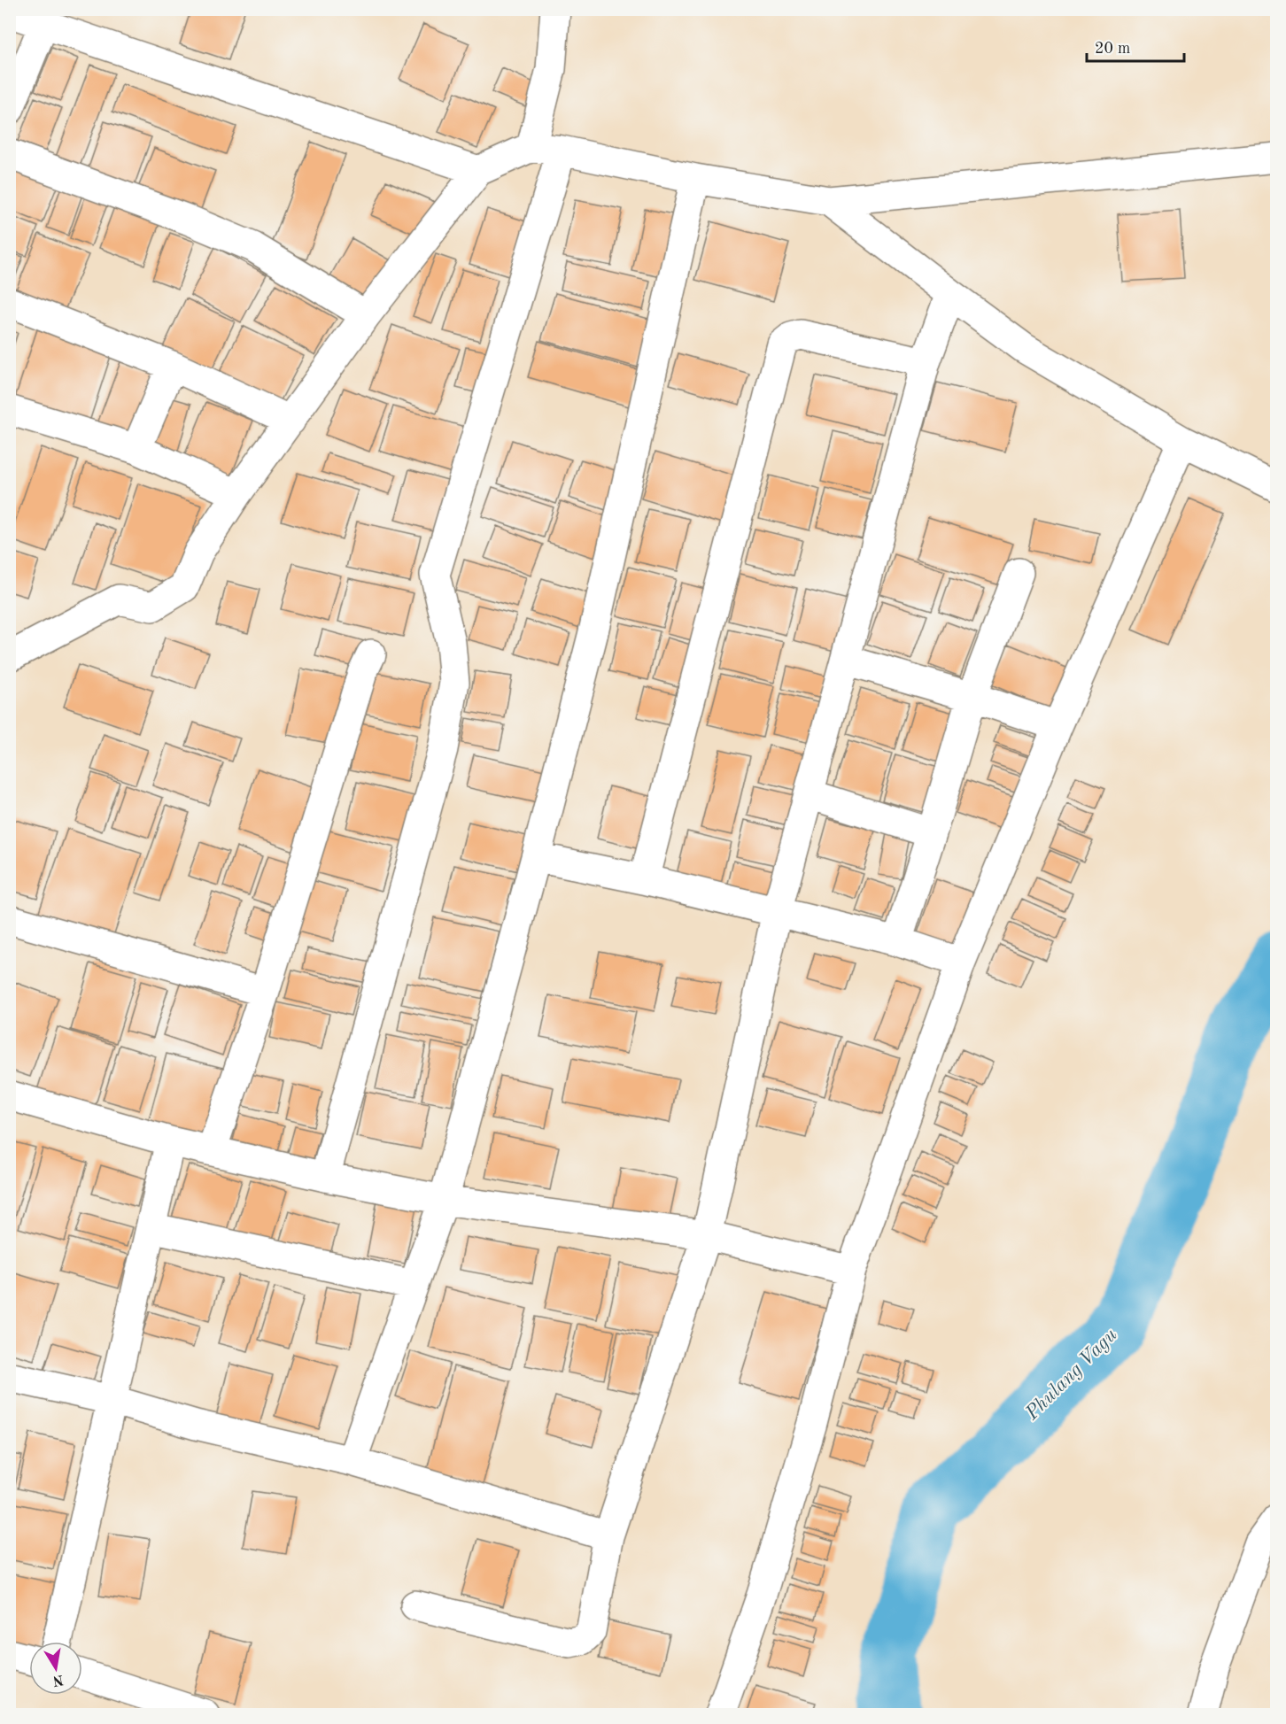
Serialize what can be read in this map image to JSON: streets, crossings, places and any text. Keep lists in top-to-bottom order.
{
  "water": ["Phulang Vagu"],
  "scale_bar": "20 m",
  "north": "bottom"
}
